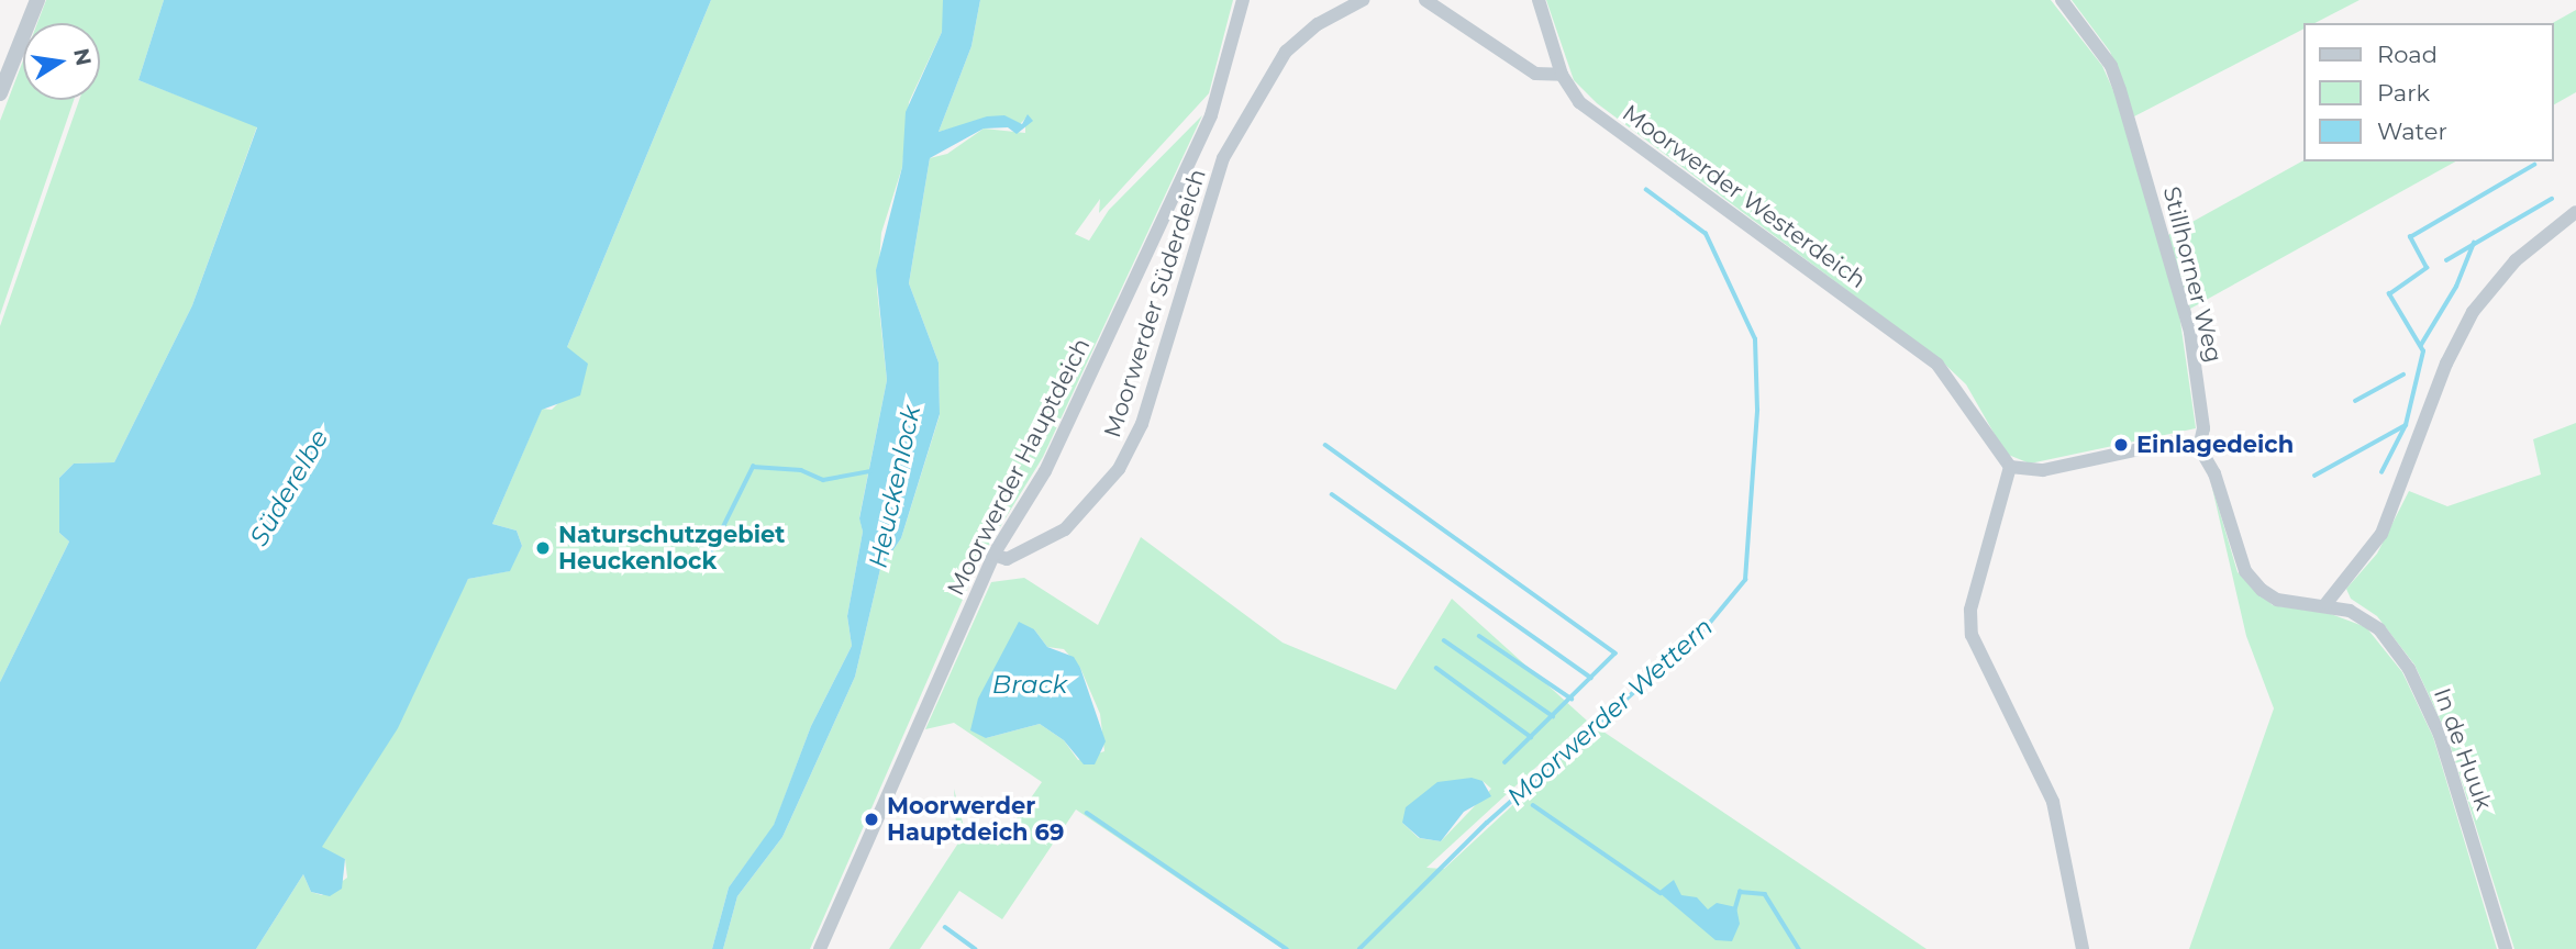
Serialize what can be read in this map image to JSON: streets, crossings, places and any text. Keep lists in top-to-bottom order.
{
  "streets": {
    "street": [
      "Moorwerder Westerdeich",
      "Stillhorner Weg",
      "Moorwerder Süderdeich",
      "Moorwerder Hauptdeich",
      "In de Huuk"
    ]
  },
  "crossings": [
    ["Moorwerder Süderdeich", "Moorwerder Hauptdeich"]
  ],
  "water": [
    "Heuckenlock",
    "Süderelbe",
    "Brack",
    "Moorwerder Wettern"
  ],
  "places": ["Einlagedeich", "Naturschutzgebiet Heuckenlock", "Moorwerder Hauptdeich 69"],
  "legend": ["Road", "Park", "Water"],
  "north": "right"
}
